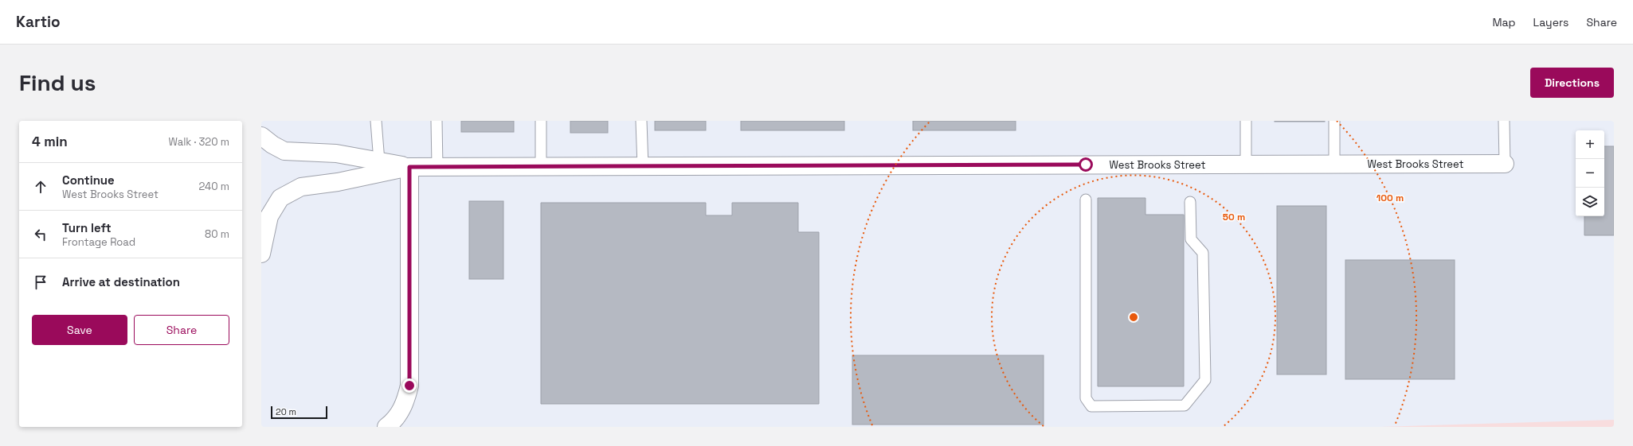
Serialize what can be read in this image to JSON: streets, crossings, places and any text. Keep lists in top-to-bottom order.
{
  "streets": {
    "street": ["West Brooks Street"]
  },
  "scale_bar": "20 m",
  "page": {
    "header": "Kartio",
    "nav": ["Map", "Layers", "Share"],
    "buttons": [
      "Directions",
      ["Save", "Share"]
    ],
    "title": "Find us",
    "heading": ["4 min", "Walk · 320 m"],
    "map_buttons": ["+", "−"],
    "list": [
      ["Continue", "West Brooks Street", "240 m"],
      ["Turn left", "Frontage Road", "80 m"],
      "Arrive at destination"
    ],
    "scale": "20 m"
  },
  "rings": ["100 m", "50 m"]
}
